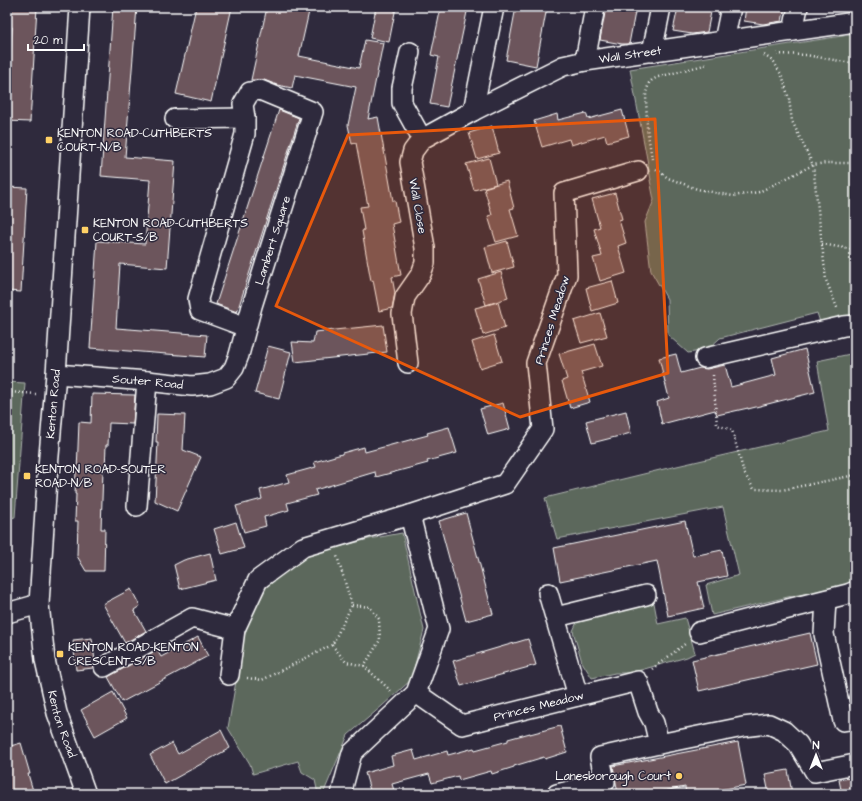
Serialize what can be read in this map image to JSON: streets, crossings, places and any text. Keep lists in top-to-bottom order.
{
  "streets": {
    "street": [
      "Wall Street",
      "Wall Close",
      "Lambert Square",
      "Princes Meadow",
      "Souter Road",
      "Kenton Road"
    ]
  },
  "crossings": [
    ["Wall Street", "Wall Close"],
    ["Lambert Square", "Souter Road"],
    ["Souter Road", "Kenton Road"]
  ],
  "places": {
    "transit": [
      "KENTON ROAD-CUTHBERTS COURT-N/B",
      "KENTON ROAD-CUTHBERTS COURT-S/B",
      "KENTON ROAD-SOUTER ROAD-N/B",
      "KENTON ROAD-KENTON CRESCENT-S/B"
    ],
    "other": ["Lanesborough Court"]
  },
  "scale_bar": "20 m",
  "north": "top"
}
